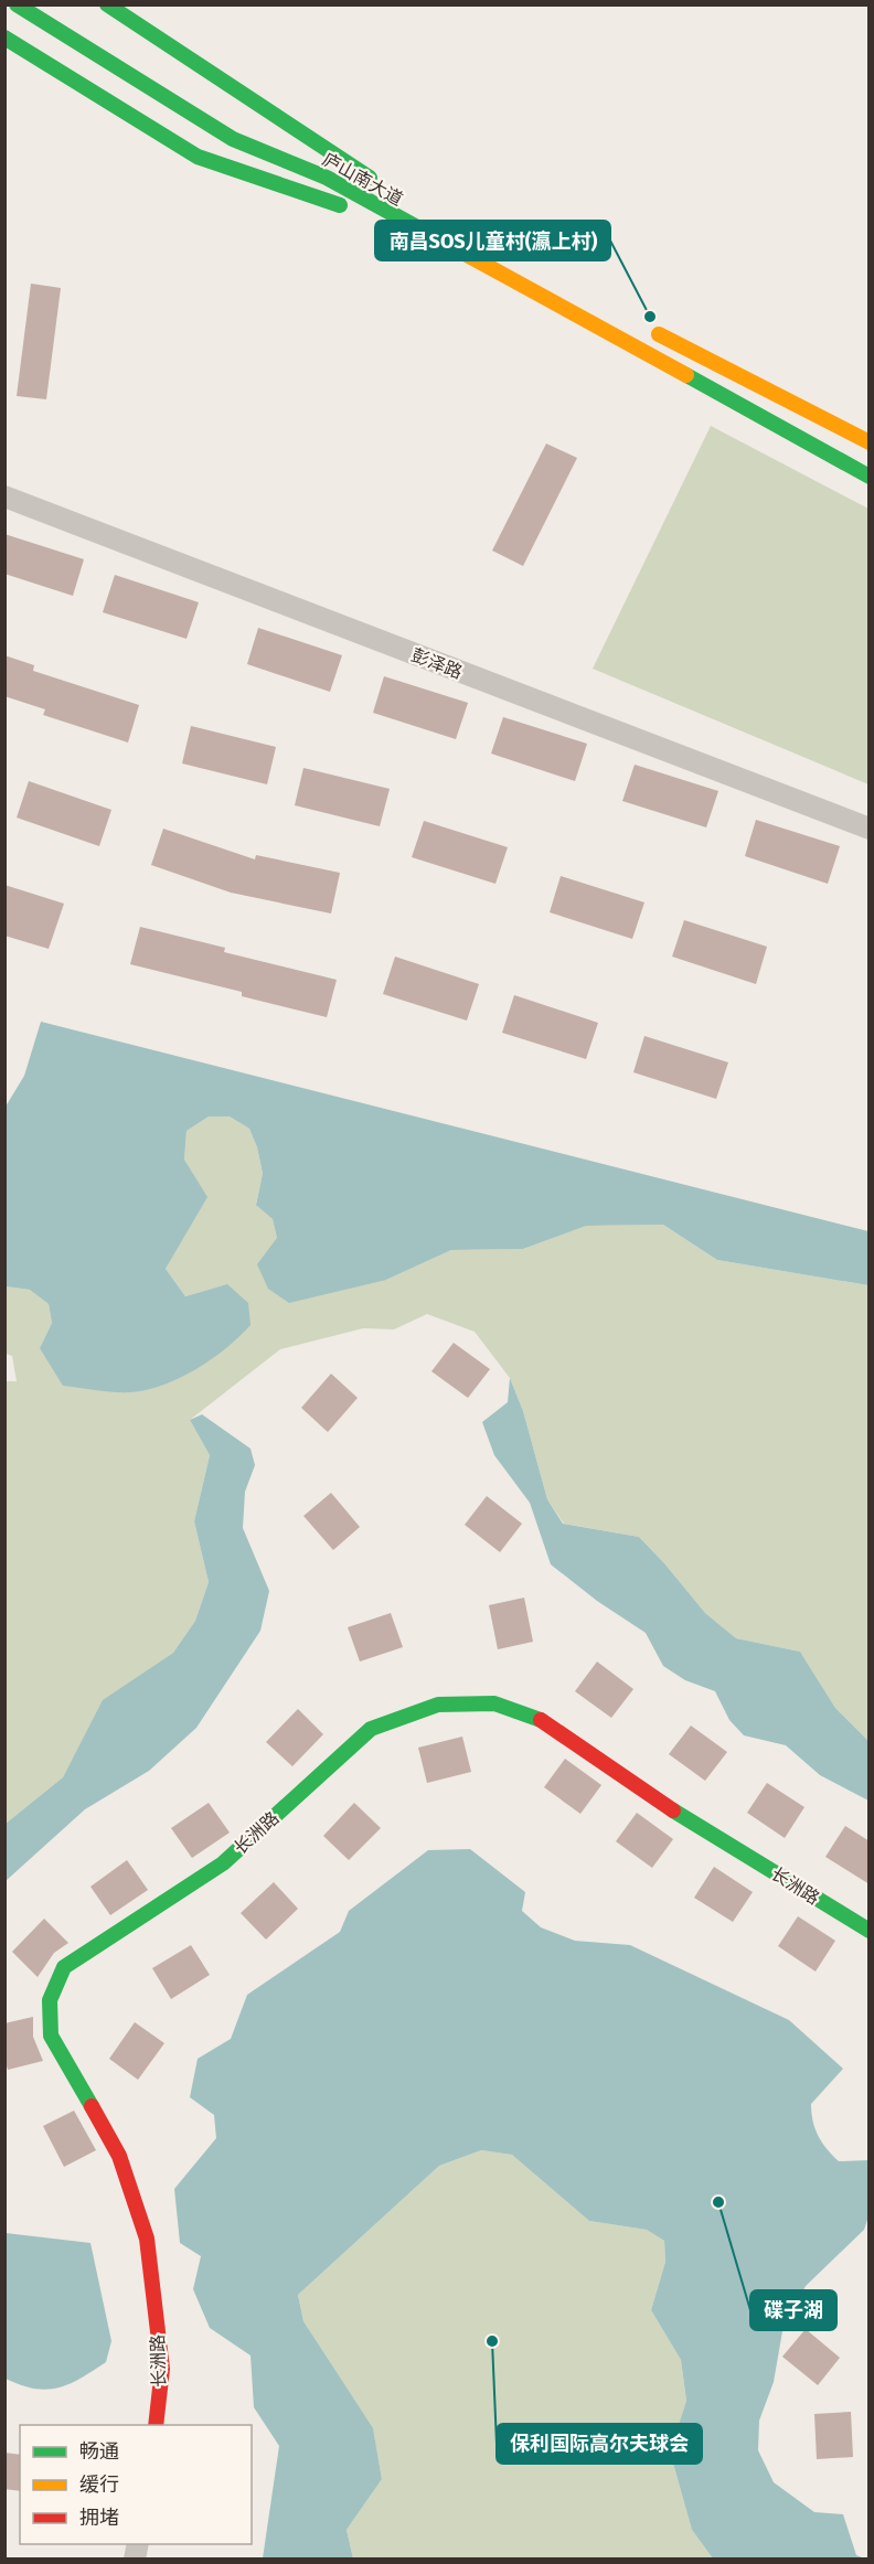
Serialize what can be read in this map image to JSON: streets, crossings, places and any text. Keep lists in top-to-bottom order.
{
  "streets": {
    "main road": ["庐山南大道", "长洲路"],
    "street": ["彭泽路"]
  },
  "places": ["南昌SOS儿童村(瀛上村)", "碟子湖", "保利国际高尔夫球会"],
  "legend": ["畅通", "缓行", "拥堵"]
}
